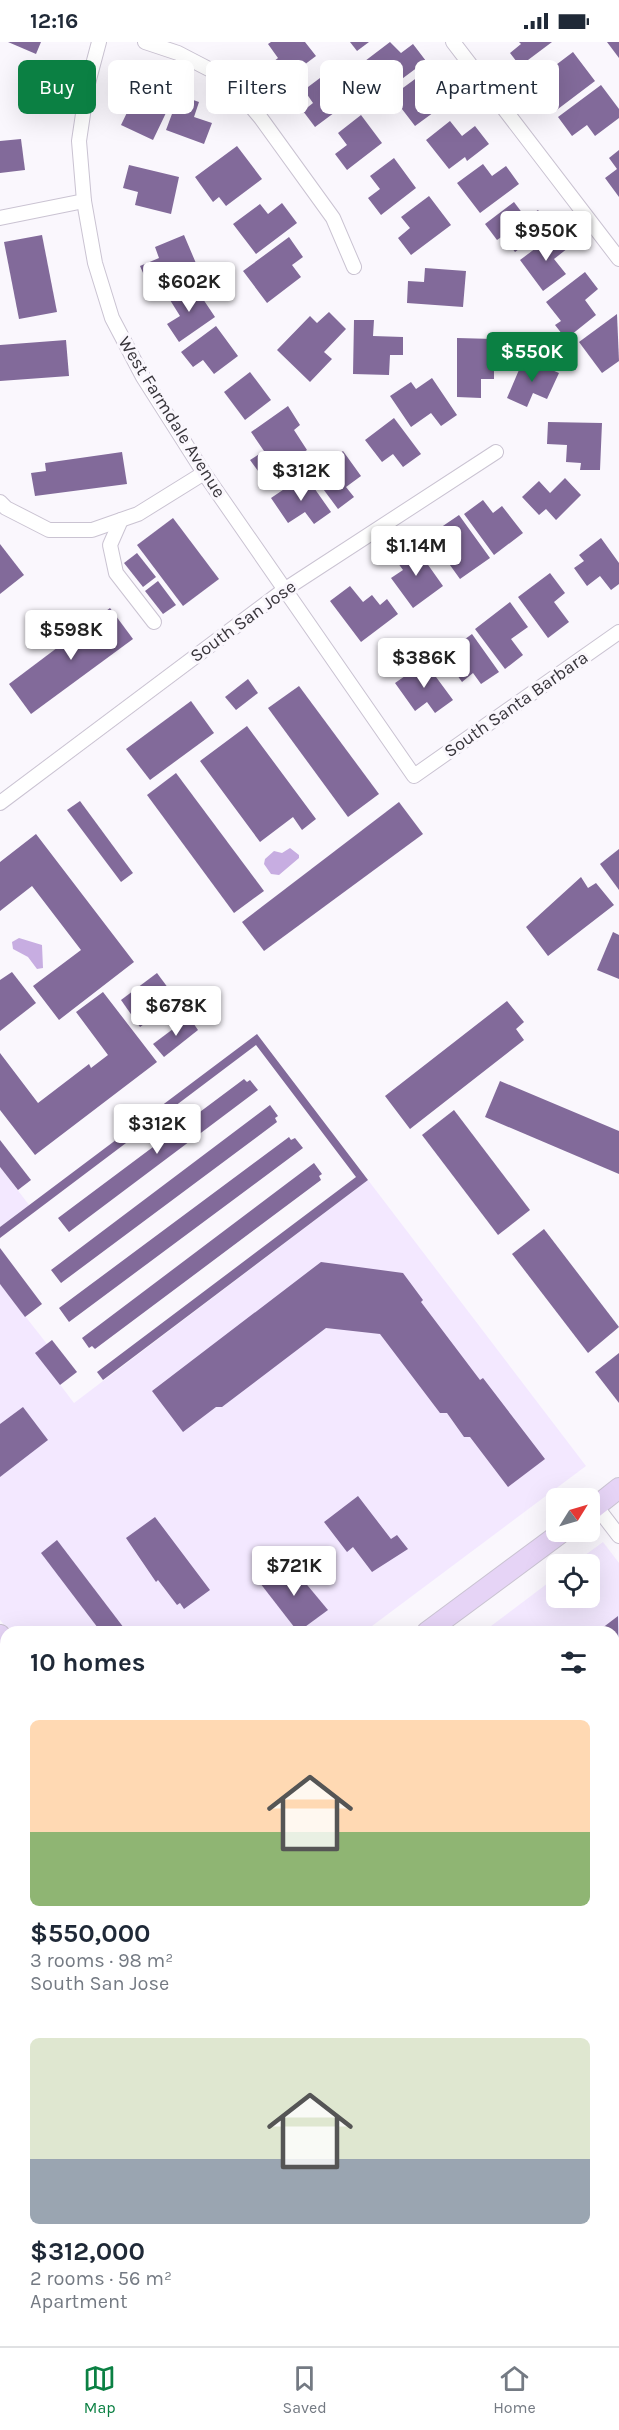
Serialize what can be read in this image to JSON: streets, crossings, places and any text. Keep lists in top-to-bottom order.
{
  "streets": {
    "street": ["West Farmdale Avenue", "South San Jose", "South Santa Barbara"]
  },
  "crossings": [
    ["West Farmdale Avenue", "South San Jose"],
    ["West Farmdale Avenue", "South Santa Barbara"]
  ],
  "north": "top right",
  "page": {
    "status": "12:16",
    "chip": [
      "Buy",
      "Rent",
      "Filters",
      "New",
      "Apartment"
    ],
    "price": [
      "$950K",
      "$602K",
      "$550K",
      "$312K",
      "$1.14M",
      "$598K",
      "$386K",
      "$678K",
      "$312K",
      "$721K"
    ],
    "heading": "10 homes",
    "list": [
      {
        "name": "$550,000",
        "note": "3 rooms · 98 m² · South San Jose"
      },
      {
        "name": "$312,000",
        "note": "2 rooms · 56 m² · Apartment"
      }
    ],
    "tabs": ["Map", "Saved", "Home"]
  }
}
